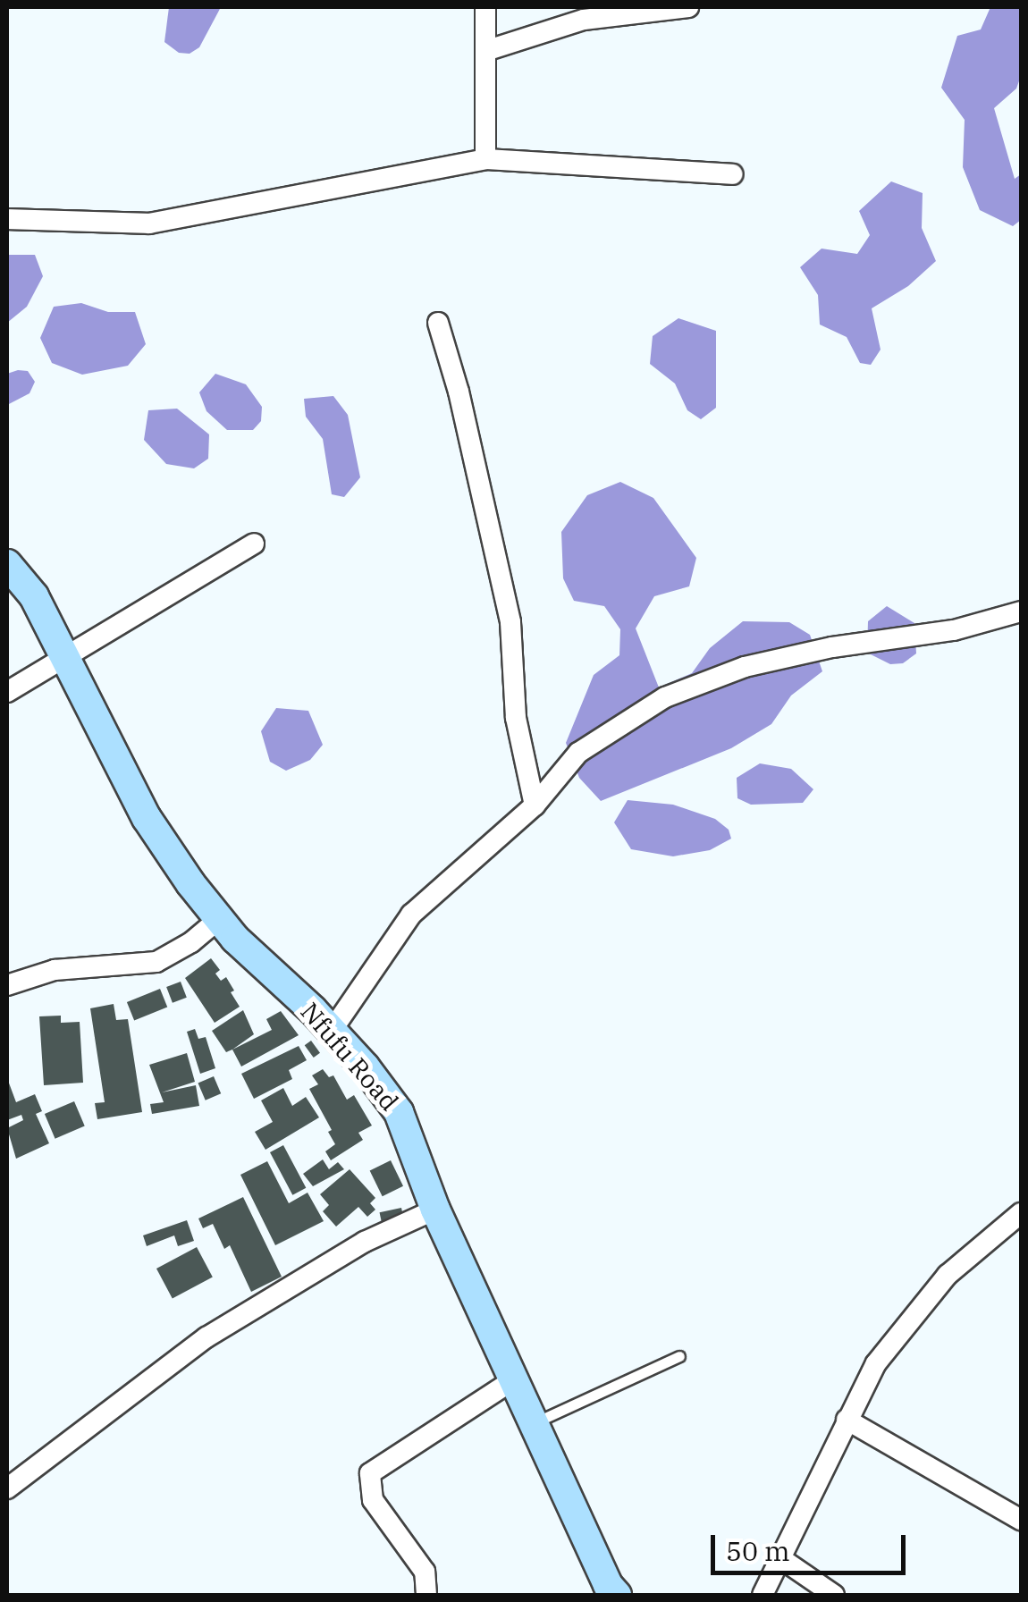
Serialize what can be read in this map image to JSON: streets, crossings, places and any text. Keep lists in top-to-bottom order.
{
  "streets": {
    "street": ["Nfufu Road"]
  },
  "scale_bar": "50 m"
}
